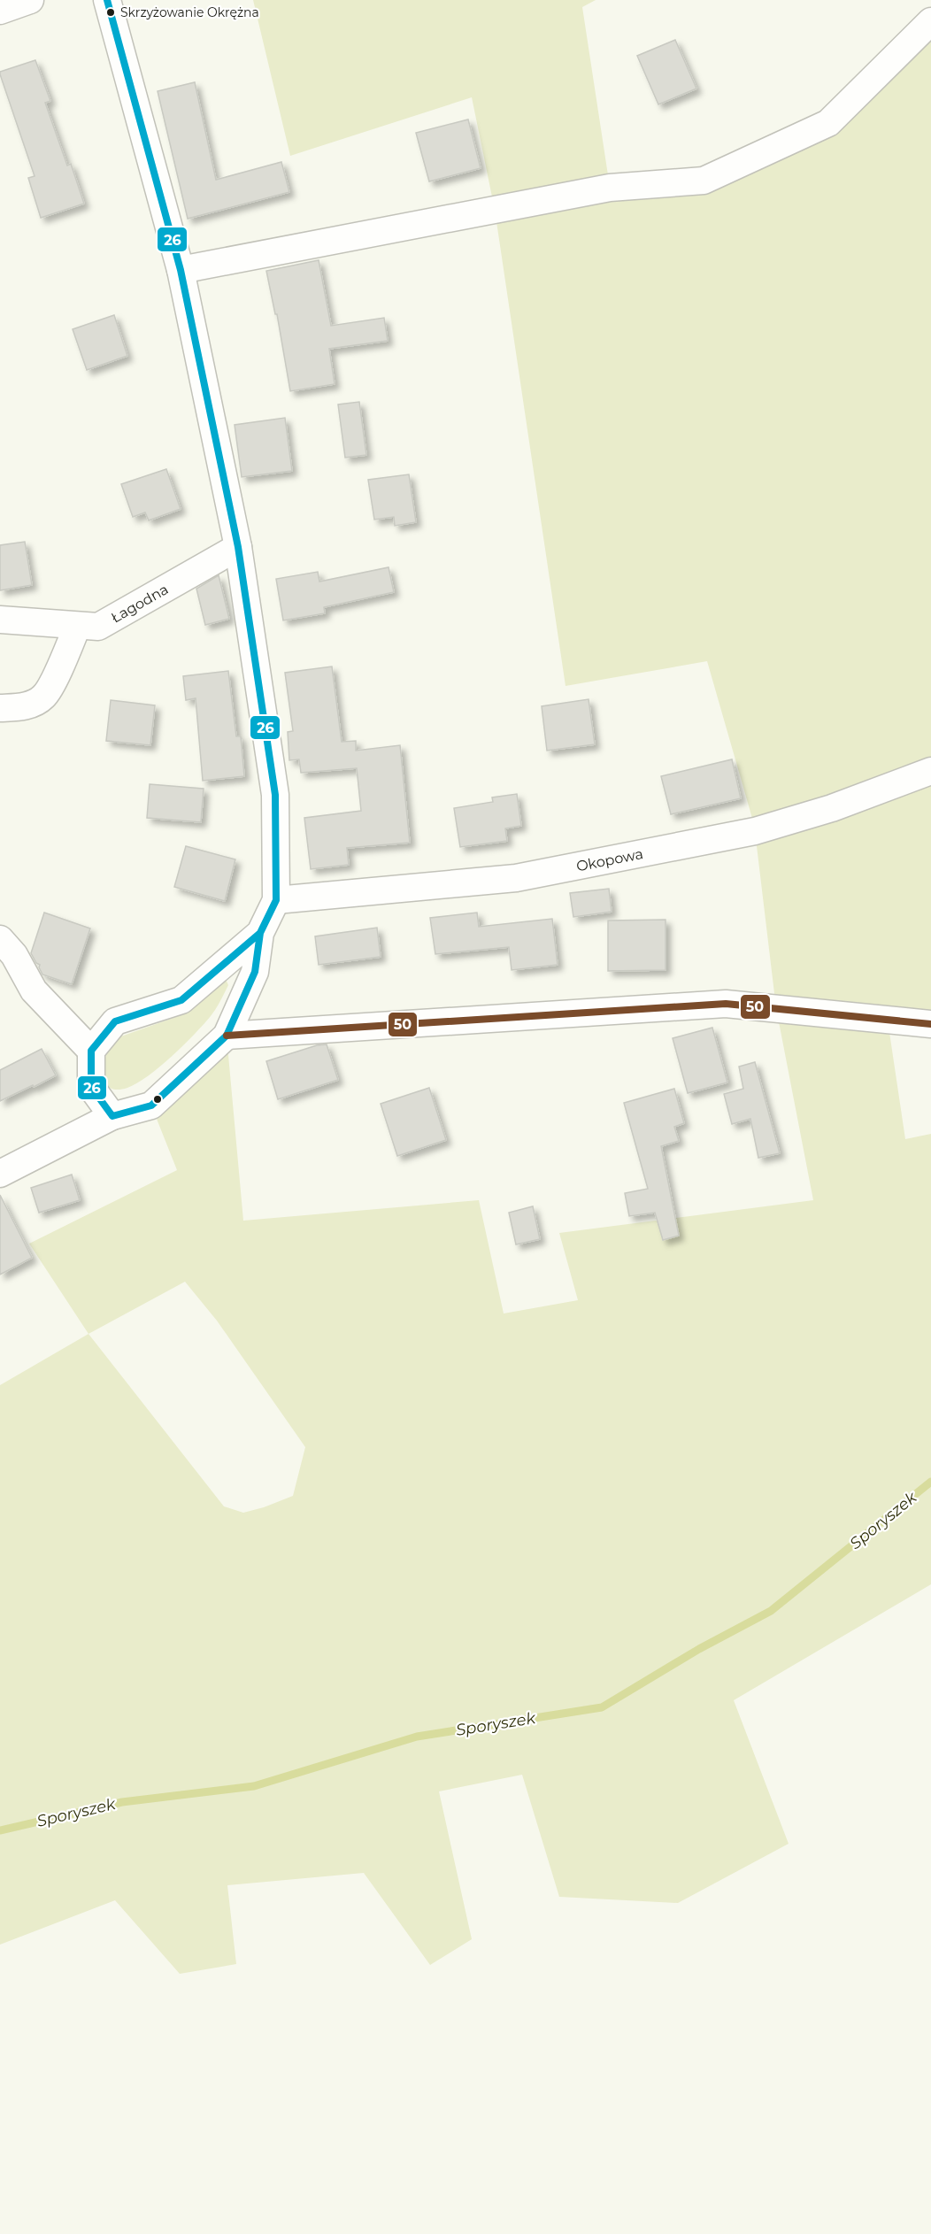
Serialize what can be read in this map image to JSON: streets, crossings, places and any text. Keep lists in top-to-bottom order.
{
  "streets": {
    "street": ["Łagodna", "Okopowa"]
  },
  "water": ["Sporyszek"],
  "places": ["Skrzyżowanie Okrężna"],
  "lines": ["transit line 26", "transit line 50"]
}
